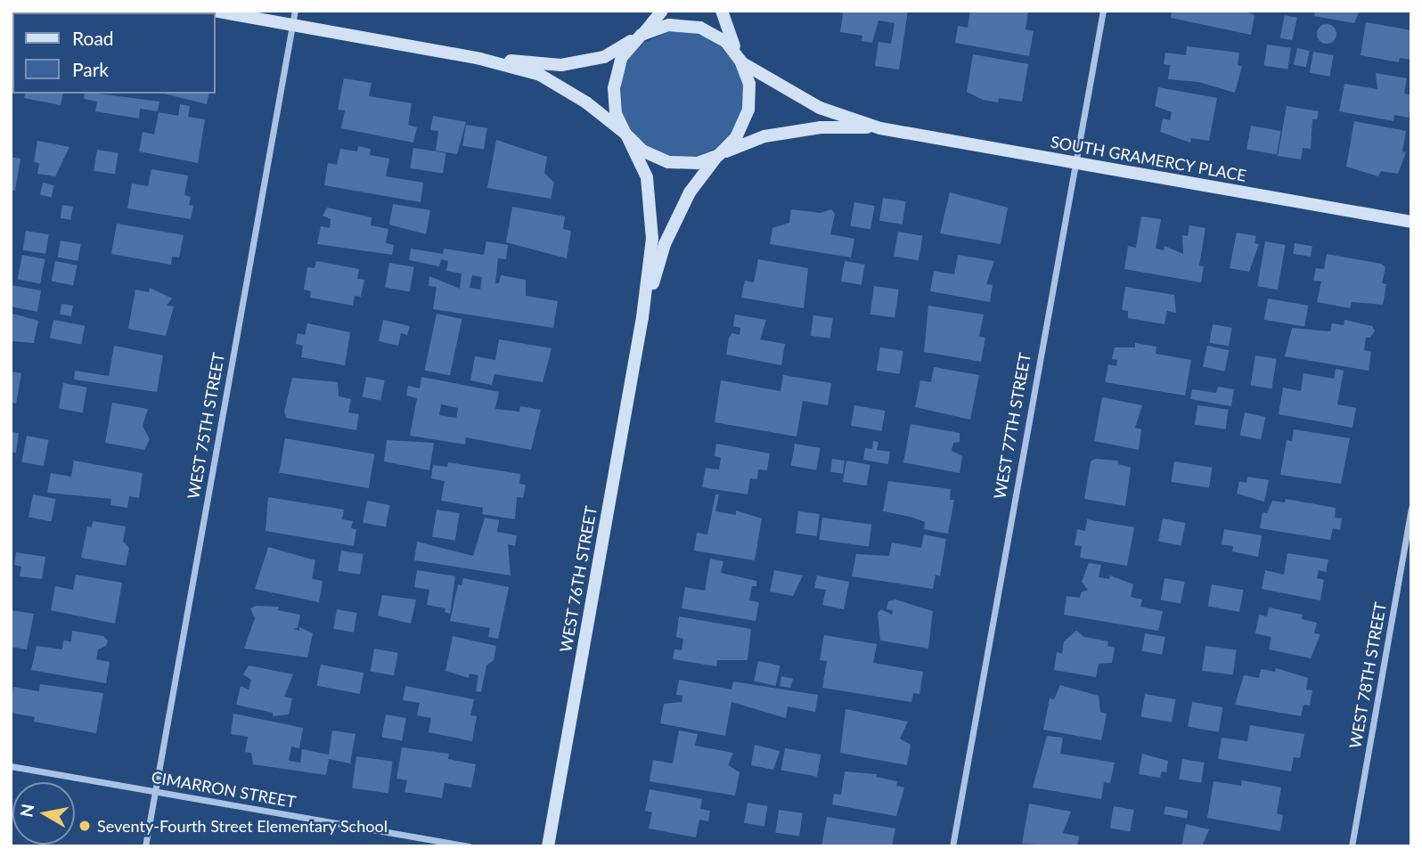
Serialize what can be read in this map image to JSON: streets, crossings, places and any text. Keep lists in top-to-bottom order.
{
  "streets": {
    "street": [
      "SOUTH GRAMERCY PLACE",
      "WEST 75TH STREET",
      "WEST 77TH STREET",
      "WEST 76TH STREET",
      "WEST 78TH STREET",
      "CIMARRON STREET"
    ]
  },
  "crossings": [
    ["SOUTH GRAMERCY PLACE", "WEST 77TH STREET"],
    ["SOUTH GRAMERCY PLACE", "WEST 76TH STREET"],
    ["WEST 75TH STREET", "CIMARRON STREET"]
  ],
  "places": ["Seventy-Fourth Street Elementary School"],
  "legend": ["Road", "Park"],
  "north": "left"
}
